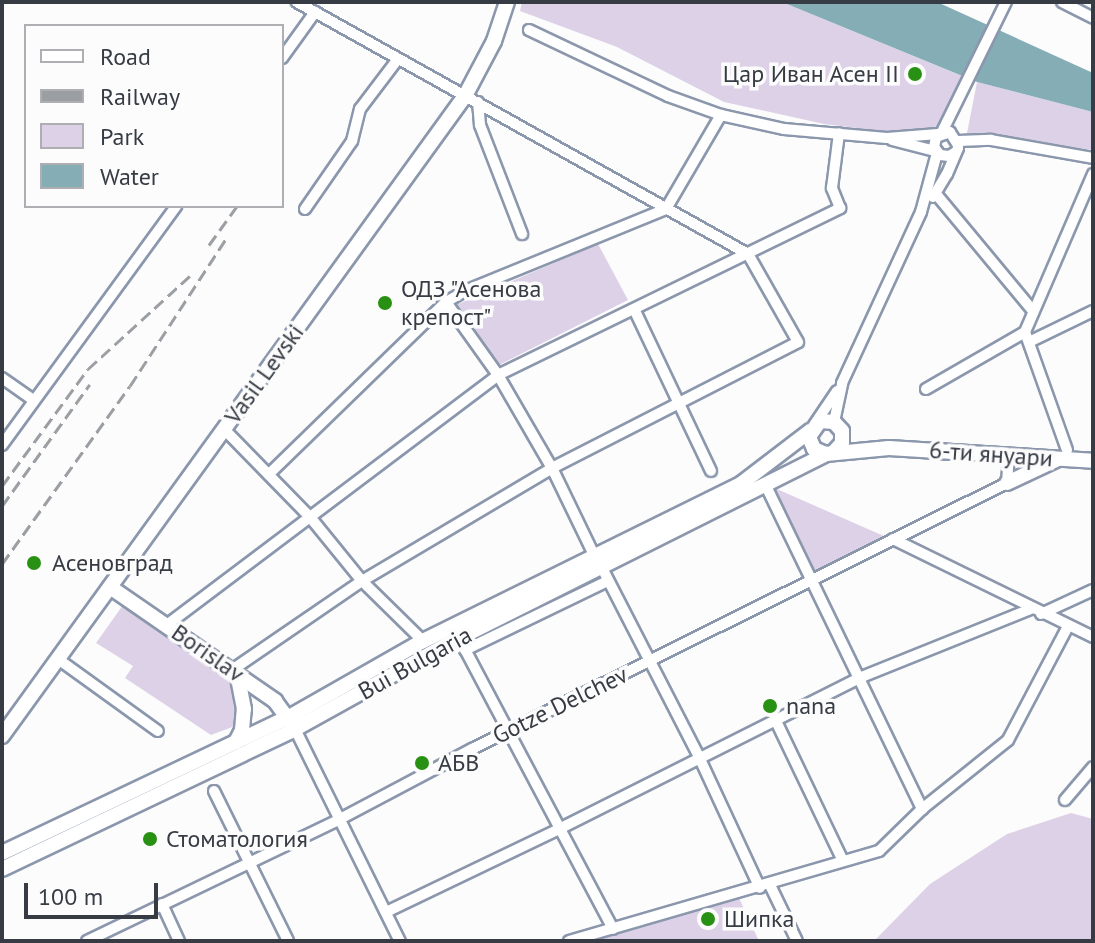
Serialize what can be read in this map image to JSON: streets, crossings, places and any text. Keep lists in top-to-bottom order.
{
  "streets": {
    "main road": [
      "Vasil Levski",
      "6-ти януари",
      "Borislav",
      "Bui Bulgaria"
    ],
    "street": ["Gotze Delchev"]
  },
  "crossings": [
    ["Vasil Levski", "Borislav"],
    ["Borislav", "Bui Bulgaria"]
  ],
  "places": [
    "Цар Иван Асен II",
    "ОДЗ \"Асенова крепост\"",
    "Асеновград",
    "nana",
    "АБВ",
    "Стоматология",
    "Шипка"
  ],
  "legend": [
    "Road",
    "Railway",
    "Park",
    "Water"
  ],
  "scale_bar": "100 m"
}
